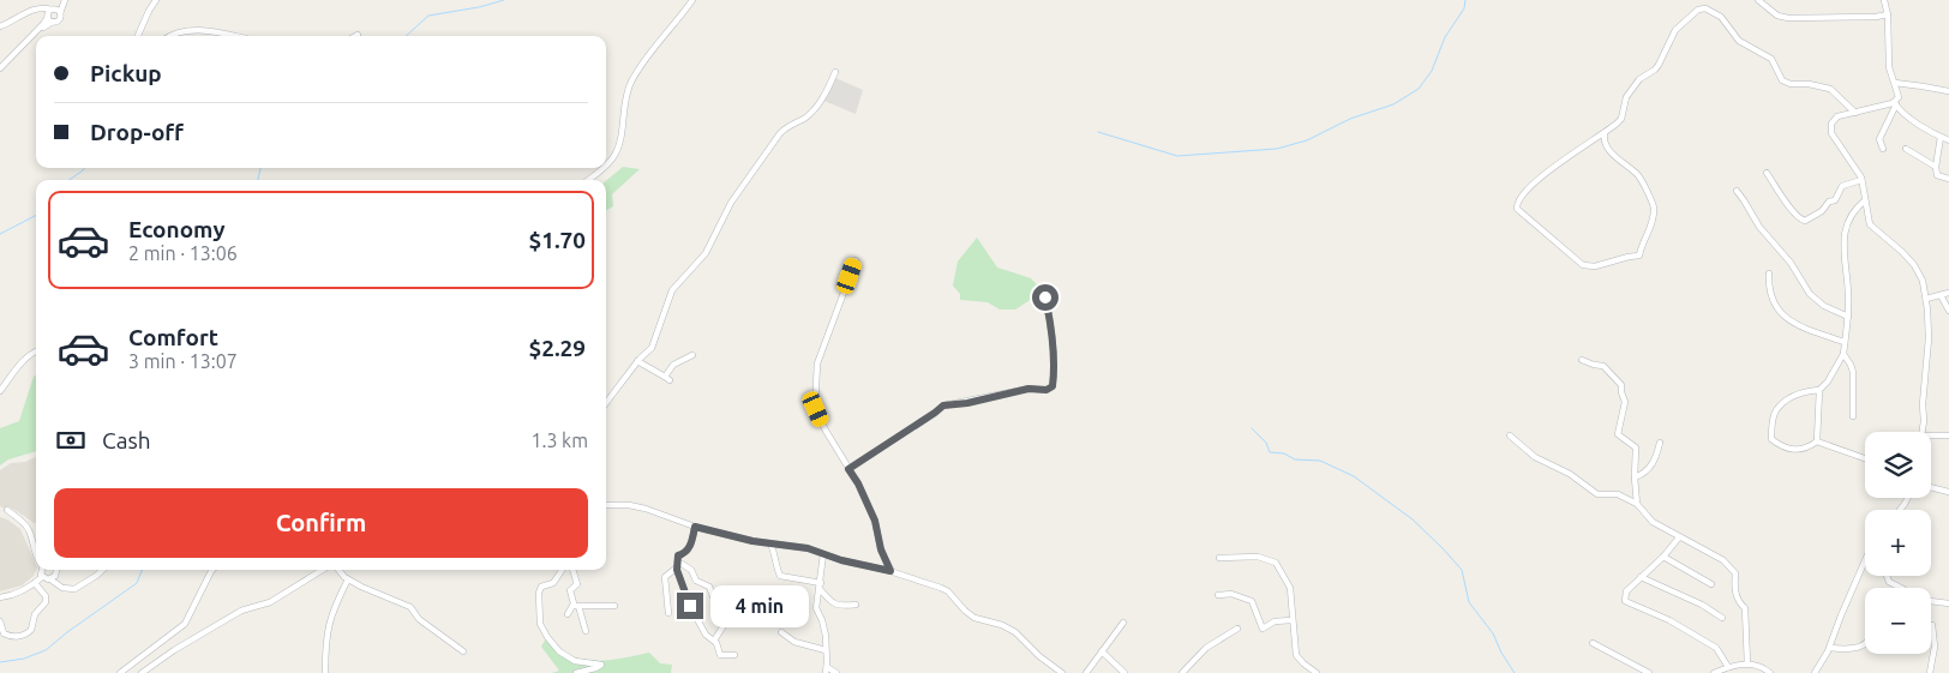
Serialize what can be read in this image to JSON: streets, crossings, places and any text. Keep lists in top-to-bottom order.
{
  "page": {
    "banner": ["Pickup", "Drop-off"],
    "list": [
      {
        "name": "Economy",
        "note": "2 min · 13:06",
        "value": "$1.70"
      },
      {
        "name": "Comfort",
        "note": "3 min · 13:07",
        "value": "$2.29"
      }
    ],
    "pay": ["Cash", "1.3 km"],
    "map_buttons": ["+", "−"],
    "buttons": "Confirm",
    "bubble": "4 min"
  }
}
